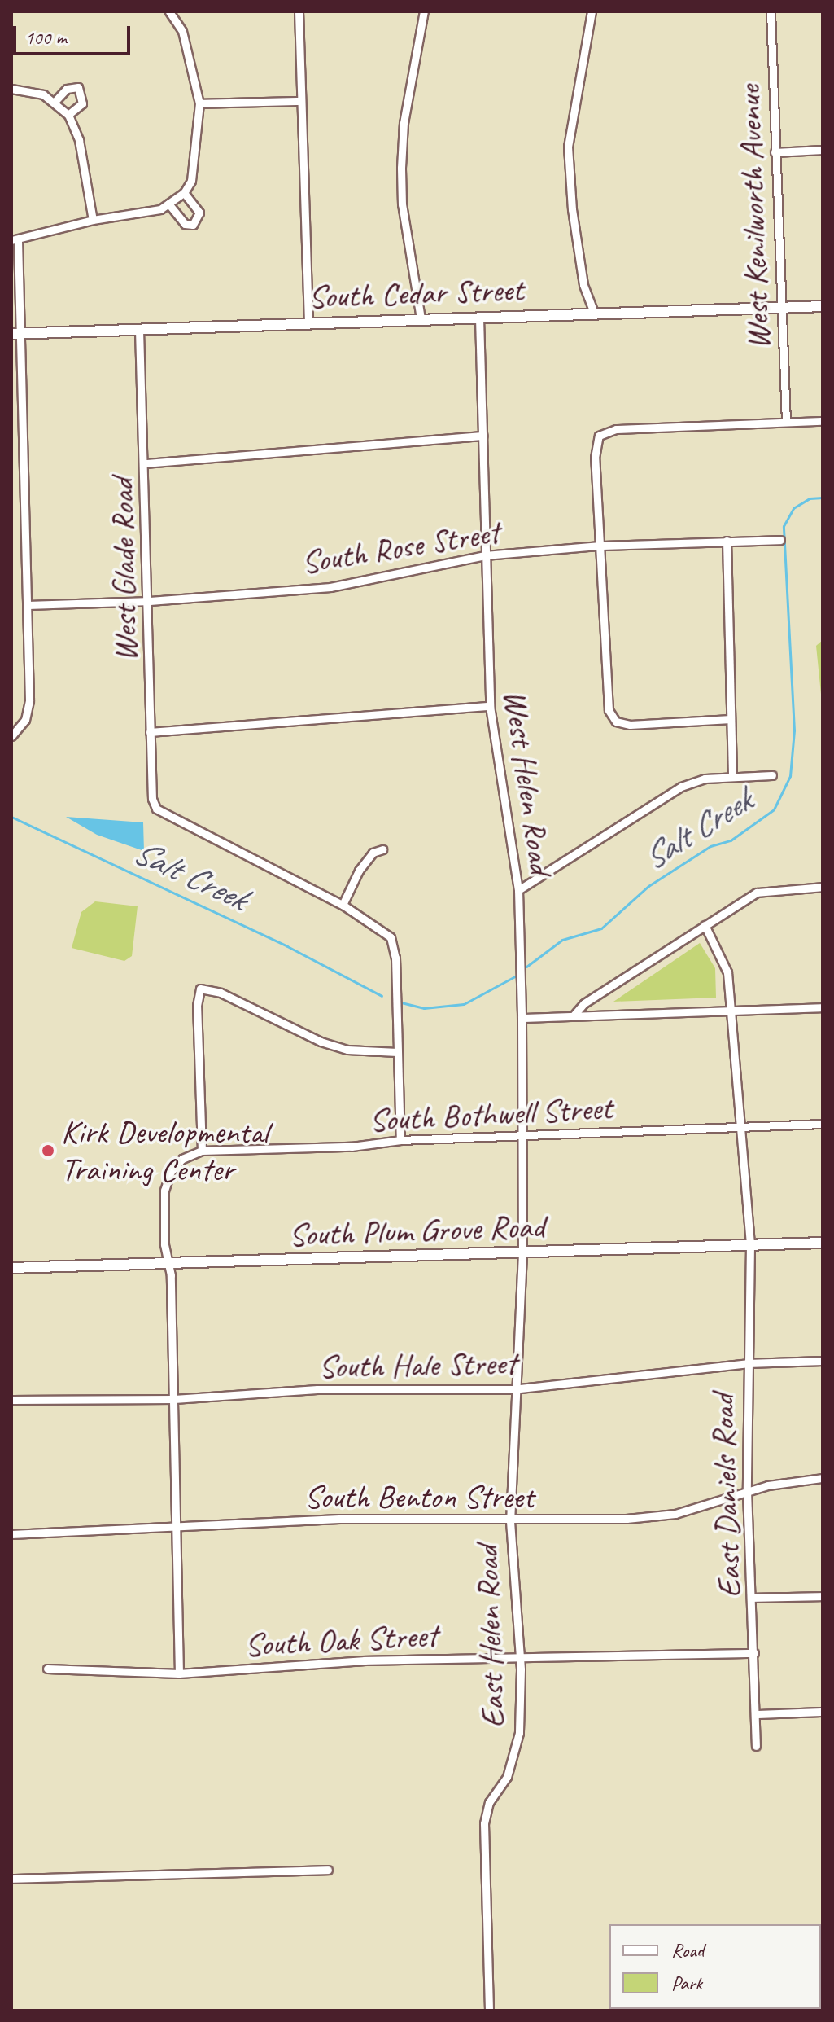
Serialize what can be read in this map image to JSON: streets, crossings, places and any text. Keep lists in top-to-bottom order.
{
  "streets": {
    "main road": ["South Cedar Street", "South Plum Grove Road"],
    "street": [
      "West Kenilworth Avenue",
      "South Rose Street",
      "West Glade Road",
      "West Helen Road",
      "South Bothwell Street",
      "South Hale Street",
      "East Daniels Road",
      "South Benton Street",
      "East Helen Road",
      "South Oak Street"
    ]
  },
  "crossings": [
    ["West Kenilworth Avenue", "South Cedar Street"],
    ["South Cedar Street", "West Glade Road"],
    ["South Cedar Street", "West Helen Road"],
    ["South Rose Street", "West Glade Road"],
    ["South Rose Street", "West Helen Road"],
    ["West Helen Road", "South Bothwell Street"],
    ["West Helen Road", "South Plum Grove Road"],
    ["West Helen Road", "East Helen Road"],
    ["South Bothwell Street", "East Daniels Road"],
    ["South Plum Grove Road", "East Daniels Road"],
    ["South Plum Grove Road", "East Helen Road"],
    ["South Hale Street", "East Daniels Road"],
    ["South Hale Street", "East Helen Road"],
    ["East Daniels Road", "South Benton Street"],
    ["East Daniels Road", "South Oak Street"],
    ["South Benton Street", "East Helen Road"],
    ["East Helen Road", "South Oak Street"]
  ],
  "water": ["Salt Creek"],
  "places": ["Kirk Developmental Training Center"],
  "legend": ["Road", "Park"],
  "scale_bar": "100 m"
}
